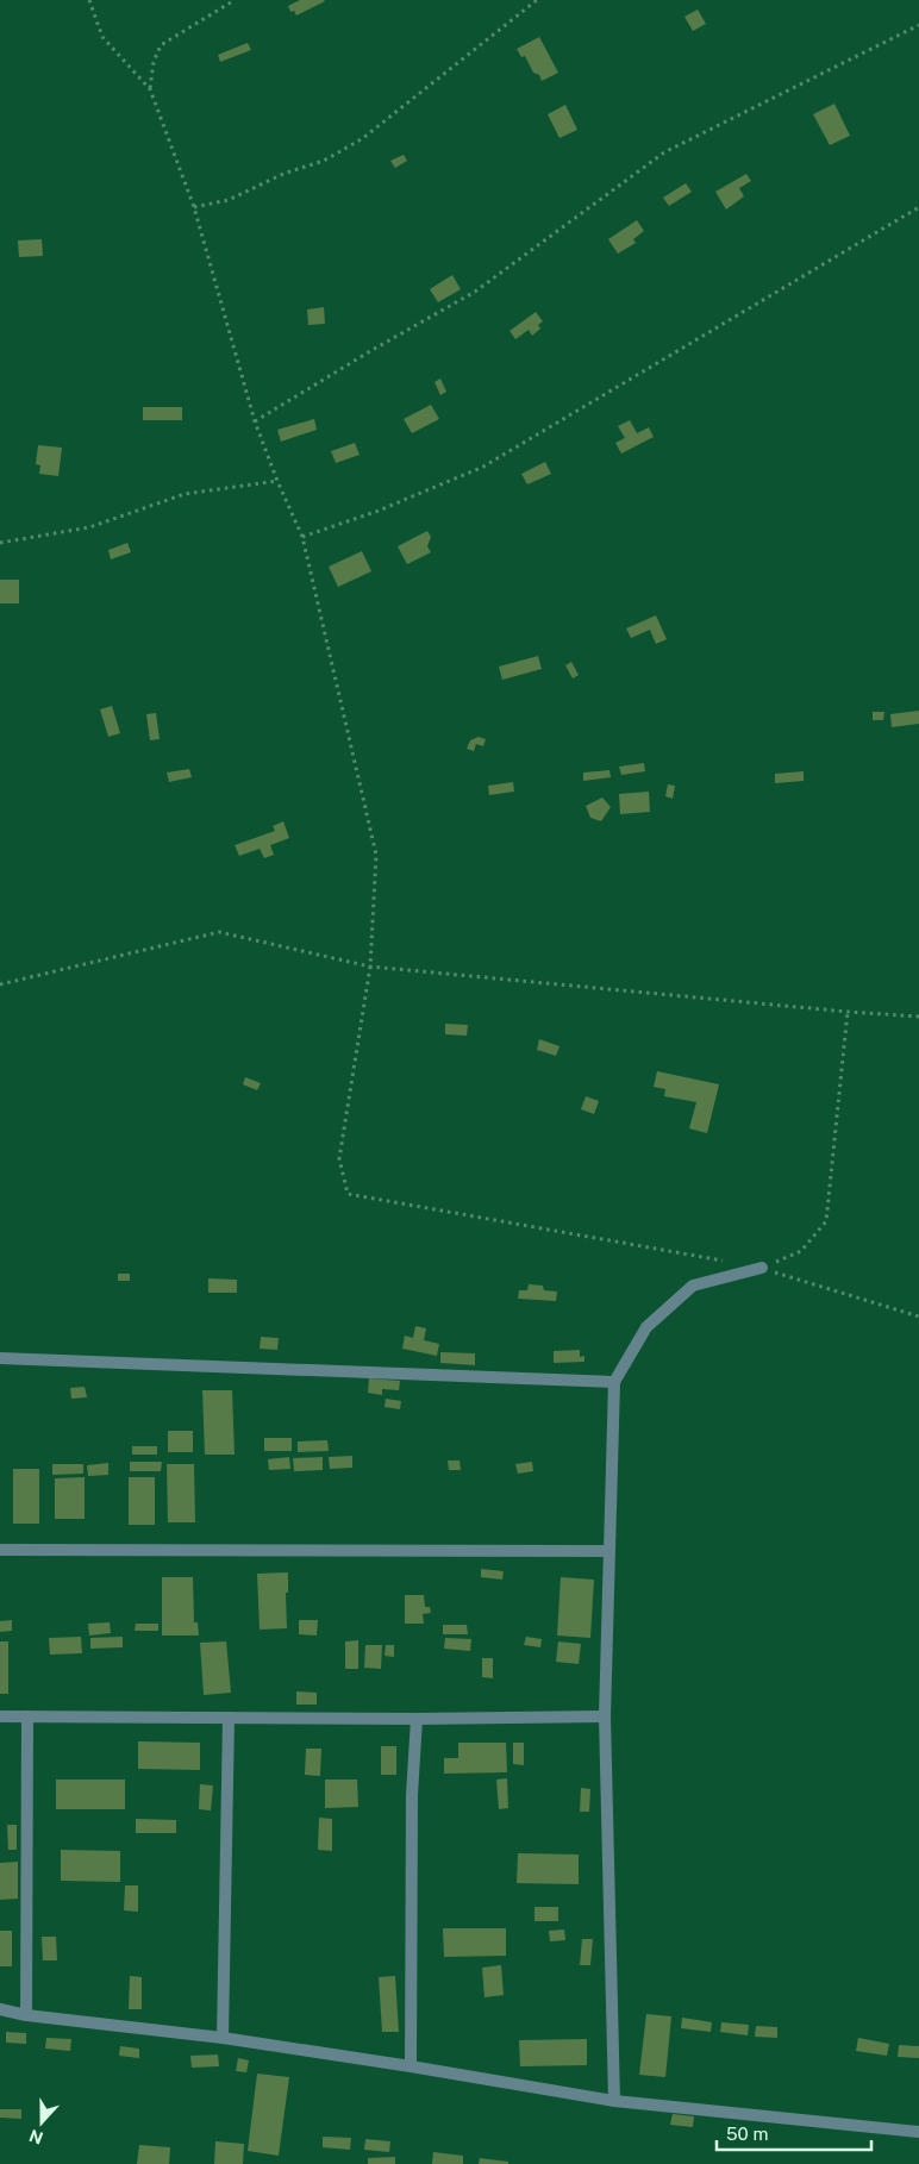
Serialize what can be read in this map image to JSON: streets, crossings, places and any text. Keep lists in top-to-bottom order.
{
  "scale_bar": "50 m",
  "north": "bottom"
}
